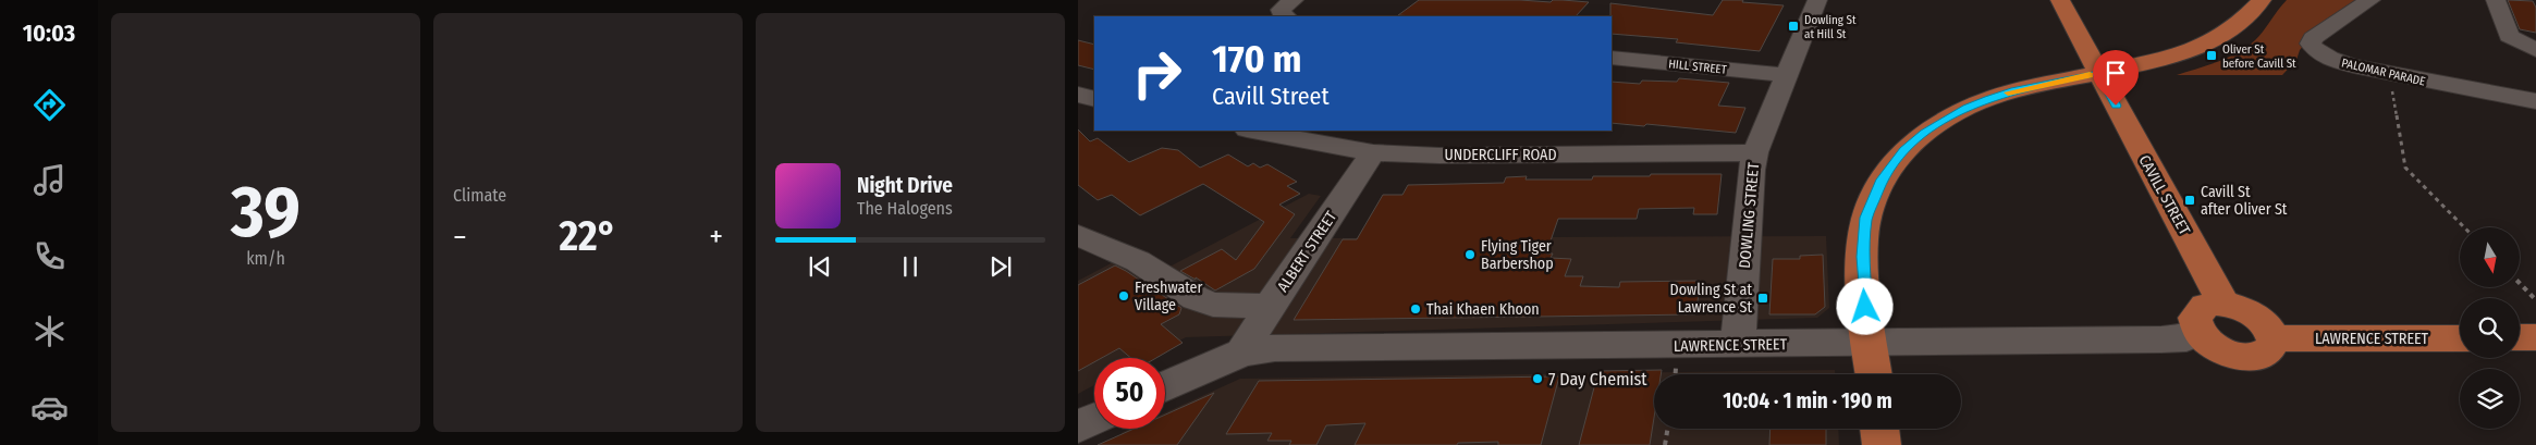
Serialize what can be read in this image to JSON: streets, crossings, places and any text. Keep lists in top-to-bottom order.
{
  "streets": {
    "main road": ["CAVILL STREET", "LAWRENCE STREET"],
    "street": [
      "HILL STREET",
      "PALOMAR PARADE",
      "UNDERCLIFF ROAD",
      "DOWLING STREET",
      "ALBERT STREET"
    ]
  },
  "crossings": [
    ["HILL STREET", "DOWLING STREET"],
    ["UNDERCLIFF ROAD", "DOWLING STREET"],
    ["UNDERCLIFF ROAD", "ALBERT STREET"],
    ["CAVILL STREET", "LAWRENCE STREET"],
    ["DOWLING STREET", "LAWRENCE STREET"],
    ["ALBERT STREET", "LAWRENCE STREET"]
  ],
  "places": {
    "transit": [
      "Dowling St at Hill St",
      "Oliver St before Cavill St",
      "Cavill St after Oliver St",
      "Dowling St at Lawrence St"
    ],
    "other": [
      "Flying Tiger Barbershop",
      "Freshwater Village",
      "Thai Khaen Khoon",
      "7 Day Chemist"
    ]
  },
  "north": "bottom",
  "page": {
    "tabs": "10:03",
    "tile": [
      ["39", "km/h"],
      "Climate"
    ],
    "turn": ["170 m", "Cavill Street"],
    "song": ["Night Drive", "The Halogens"],
    "heat": ["−", "22°", "+"],
    "limit": "50",
    "trip": "10:04 · 1 min · 190 m"
  }
}
